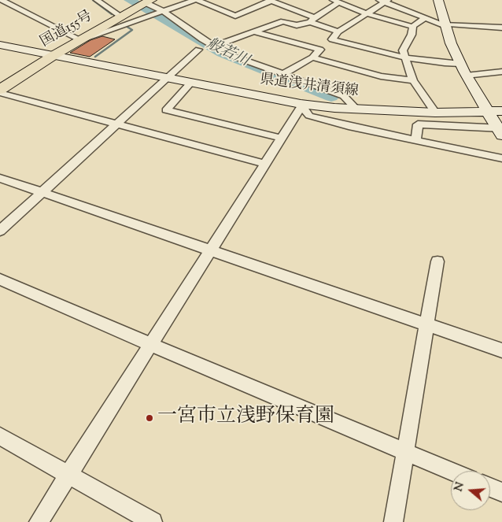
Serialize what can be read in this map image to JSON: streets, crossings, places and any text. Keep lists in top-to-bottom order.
{
  "streets": {
    "highway": ["国道155号"],
    "main road": ["県道浅井清須線"]
  },
  "crossings": [
    ["国道155号", "県道浅井清須線"]
  ],
  "water": ["般若川"],
  "places": ["一宮市立浅野保育園"],
  "north": "left"
}
